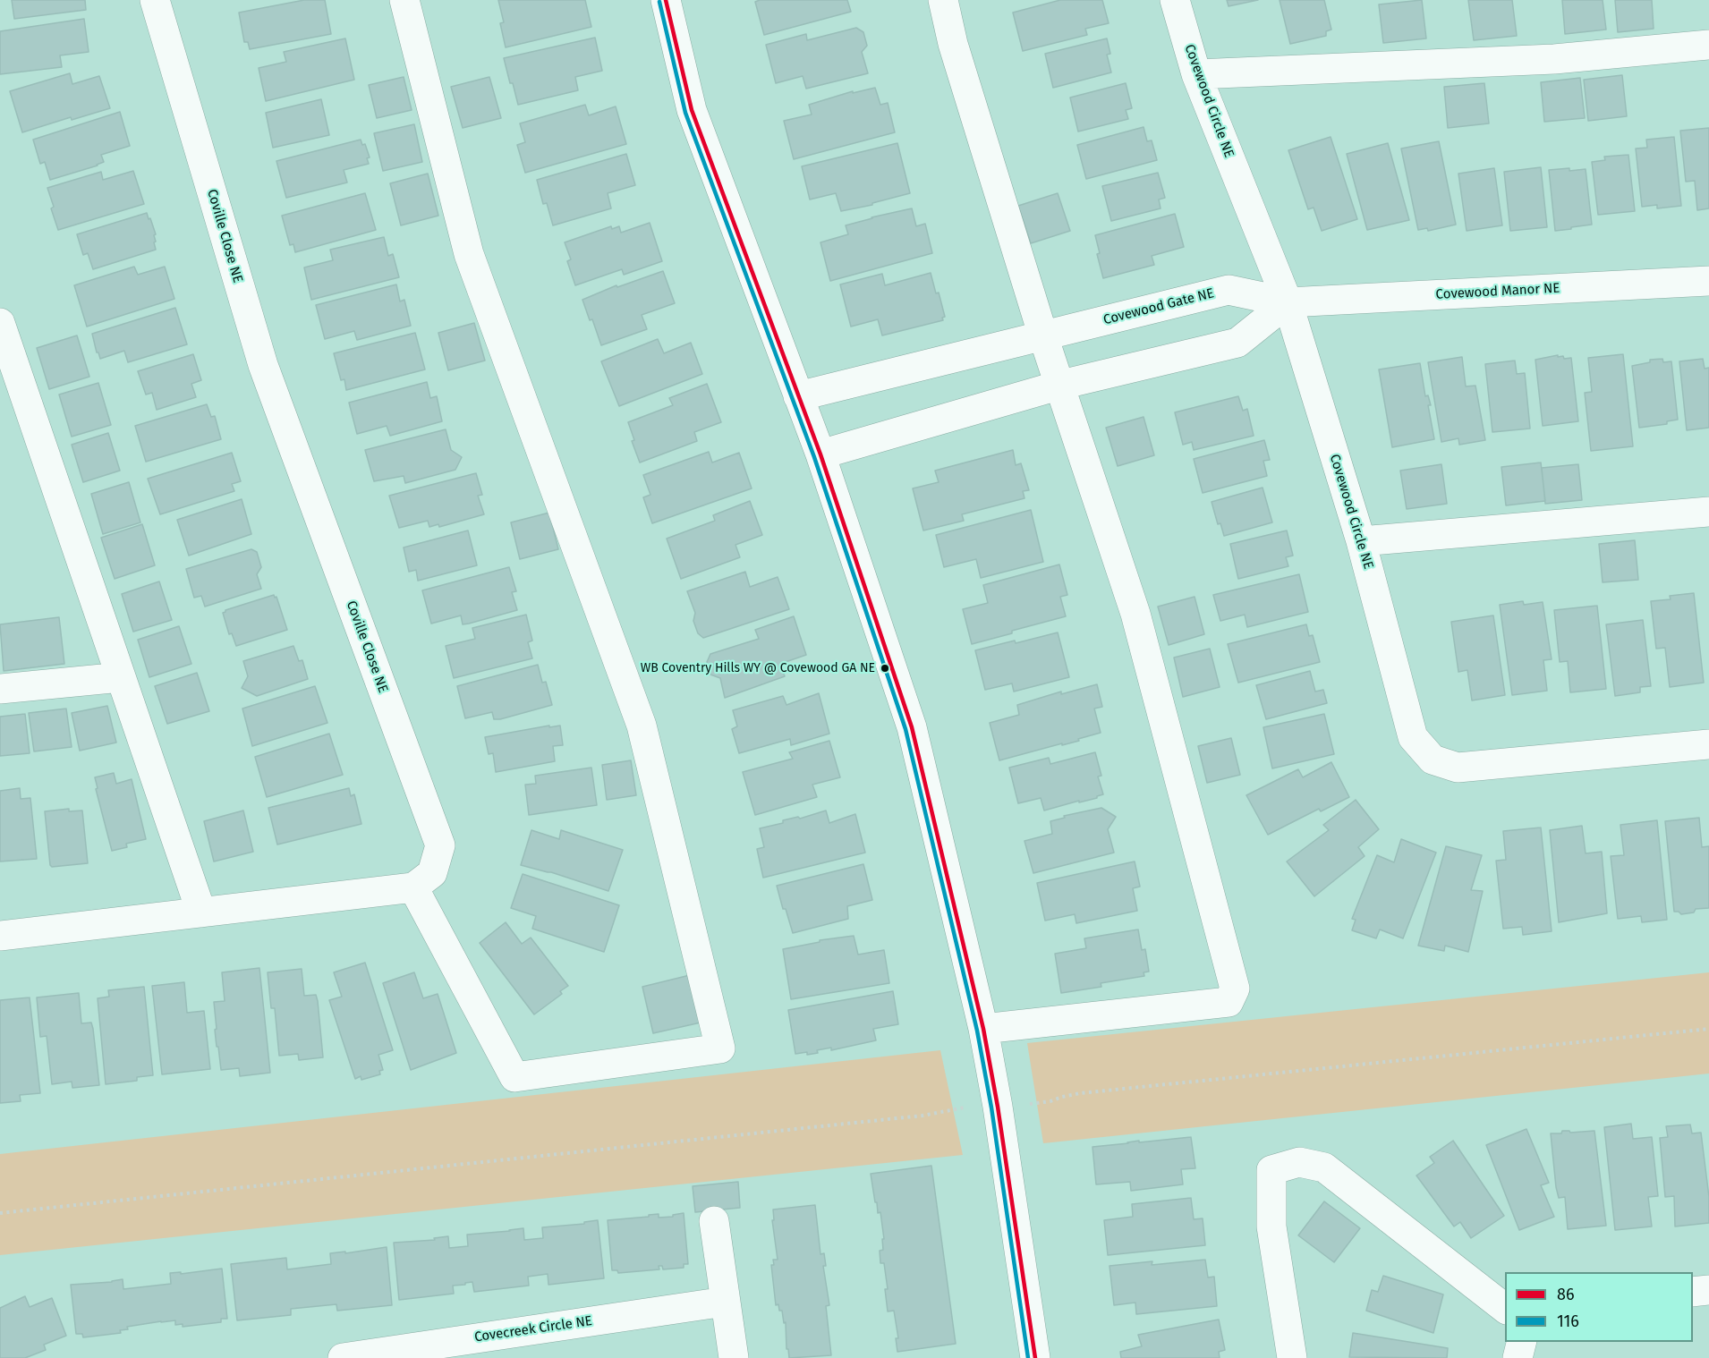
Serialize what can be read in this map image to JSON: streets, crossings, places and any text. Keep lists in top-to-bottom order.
{
  "streets": {
    "street": [
      "Covewood Circle NE",
      "Coville Close NE",
      "Covewood Manor NE",
      "Covewood Gate NE",
      "Covecreek Circle NE"
    ]
  },
  "crossings": [
    ["Covewood Circle NE", "Covewood Manor NE"],
    ["Covewood Circle NE", "Covewood Gate NE"],
    ["Covewood Manor NE", "Covewood Gate NE"]
  ],
  "places": ["WB Coventry Hills WY @ Covewood GA NE"],
  "lines": ["transit line 86", "transit line 116"],
  "legend": ["86", "116"]
}
